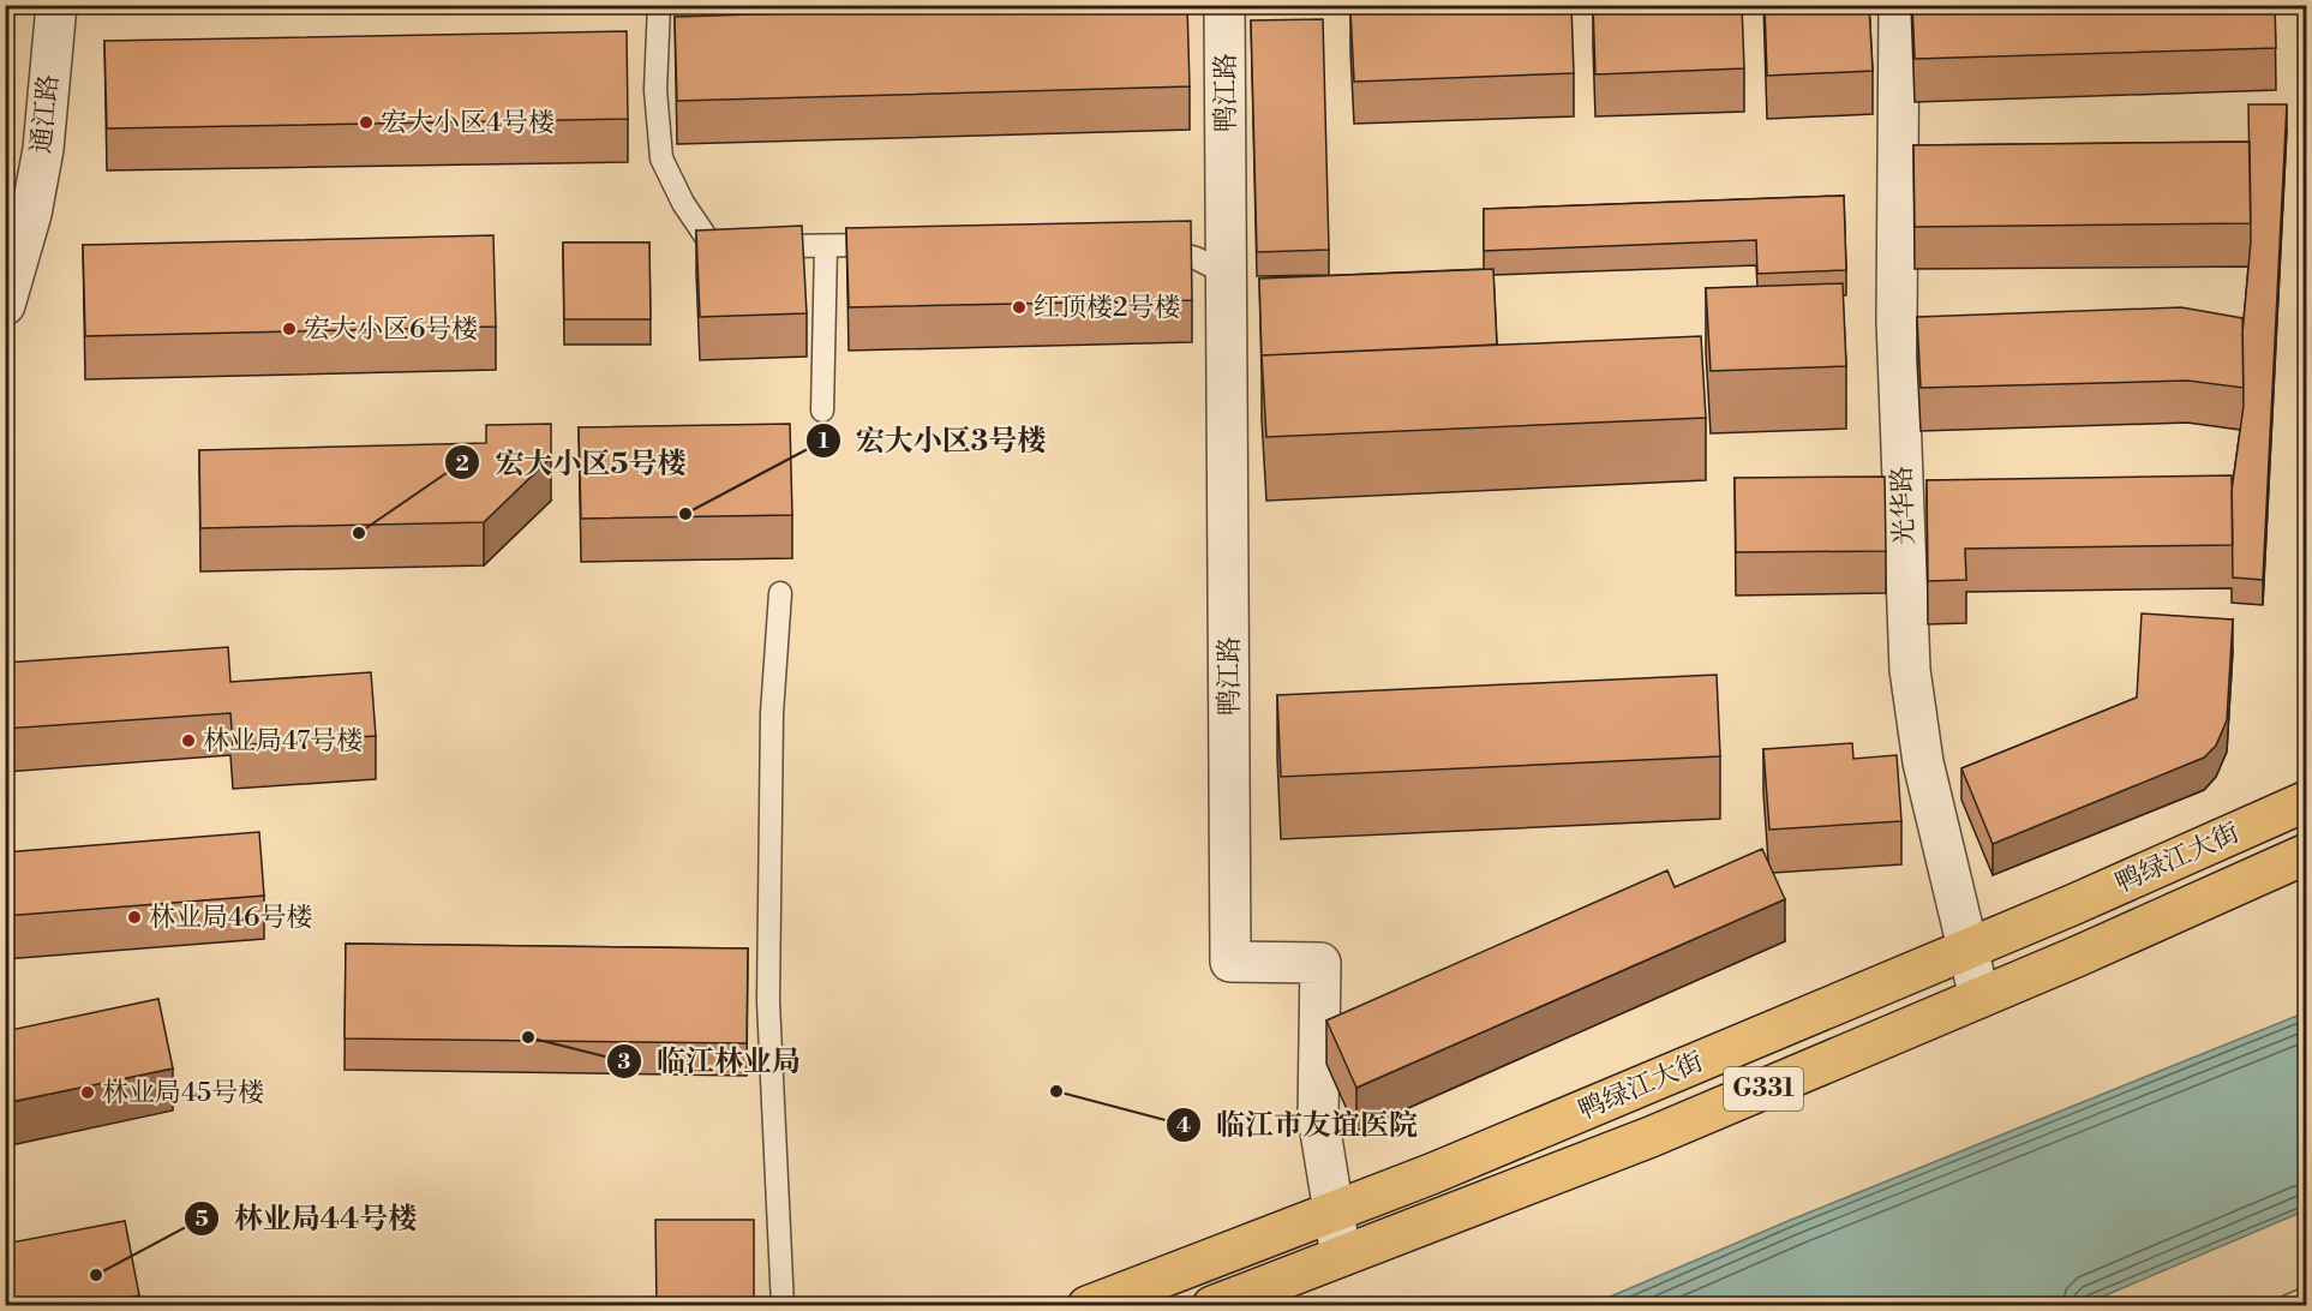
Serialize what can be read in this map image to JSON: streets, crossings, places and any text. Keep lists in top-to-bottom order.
{
  "streets": {
    "highway": ["鸭绿江大街", "G331"],
    "street": ["鸭江路", "通江路", "光华路"]
  },
  "crossings": [
    ["鸭江路", "鸭绿江大街"],
    ["光华路", "鸭绿江大街"]
  ],
  "places": [
    "宏大小区4号楼",
    "红顶楼2号楼",
    "宏大小区6号楼",
    "宏大小区3号楼",
    "宏大小区5号楼",
    "林业局47号楼",
    "林业局46号楼",
    "临江林业局",
    "临江市友谊医院",
    "林业局45号楼",
    "林业局44号楼"
  ]
}
